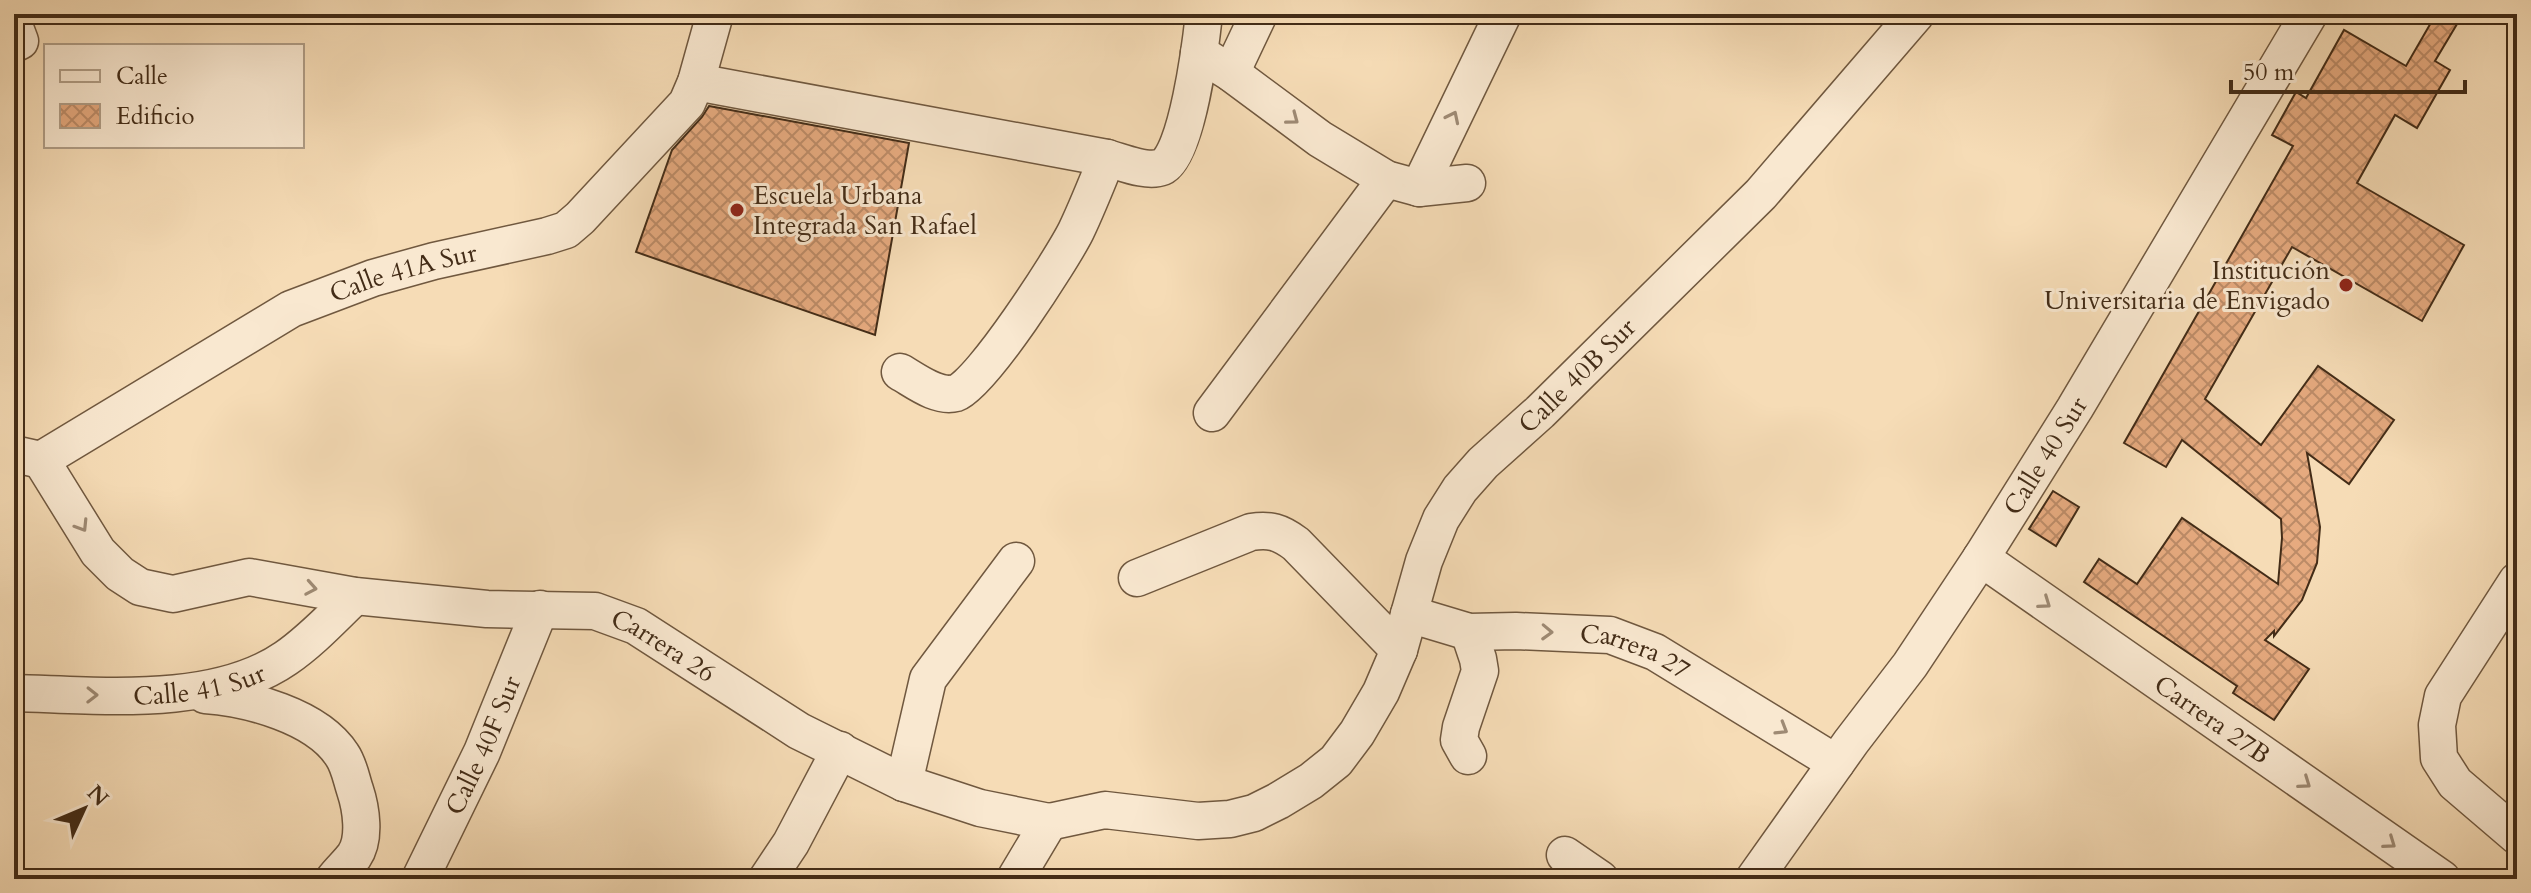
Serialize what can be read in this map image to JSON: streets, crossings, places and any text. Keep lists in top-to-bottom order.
{
  "streets": {
    "street": [
      "Calle 41A Sur",
      "Calle 40B Sur",
      "Calle 40 Sur",
      "Carrera 26",
      "Carrera 27",
      "Calle 41 Sur",
      "Carrera 27B",
      "Calle 40F Sur"
    ]
  },
  "crossings": [
    ["Calle 41A Sur", "Carrera 26"],
    ["Calle 40B Sur", "Carrera 26"],
    ["Calle 40B Sur", "Carrera 27"],
    ["Calle 40 Sur", "Carrera 27"],
    ["Calle 40 Sur", "Carrera 27B"],
    ["Carrera 26", "Calle 41 Sur"],
    ["Carrera 26", "Calle 40F Sur"]
  ],
  "one_way": ["Carrera 27", "Calle 41 Sur", "Carrera 27B"],
  "places": ["Escuela Urbana Integrada San Rafael", "Institución Universitaria de Envigado"],
  "legend": ["Calle", "Edificio"],
  "scale_bar": "50 m",
  "north": "top right"
}
